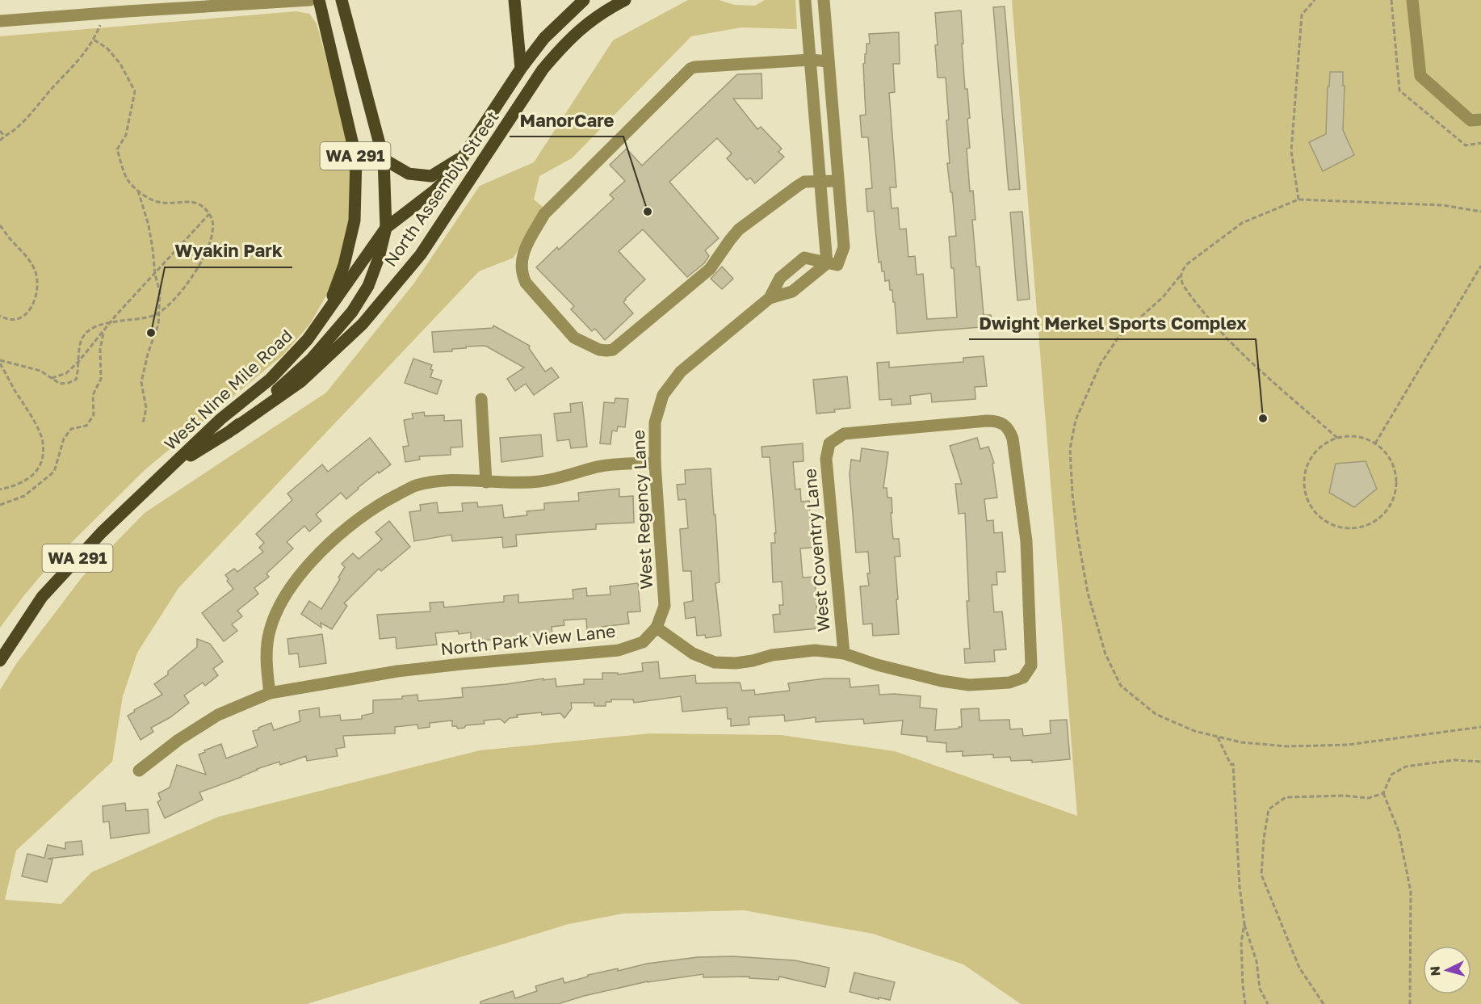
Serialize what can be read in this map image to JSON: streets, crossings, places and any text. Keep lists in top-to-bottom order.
{
  "streets": {
    "main road": ["WA 291", "North Assembly Street", "West Nine Mile Road"],
    "street": ["West Regency Lane", "West Coventry Lane", "North Park View Lane"]
  },
  "crossings": [
    ["WA 291", "North Assembly Street"],
    ["WA 291", "West Nine Mile Road"],
    ["North Assembly Street", "West Nine Mile Road"],
    ["West Regency Lane", "North Park View Lane"]
  ],
  "places": ["ManorCare", "Wyakin Park", "Dwight Merkel Sports Complex"],
  "north": "left"
}
